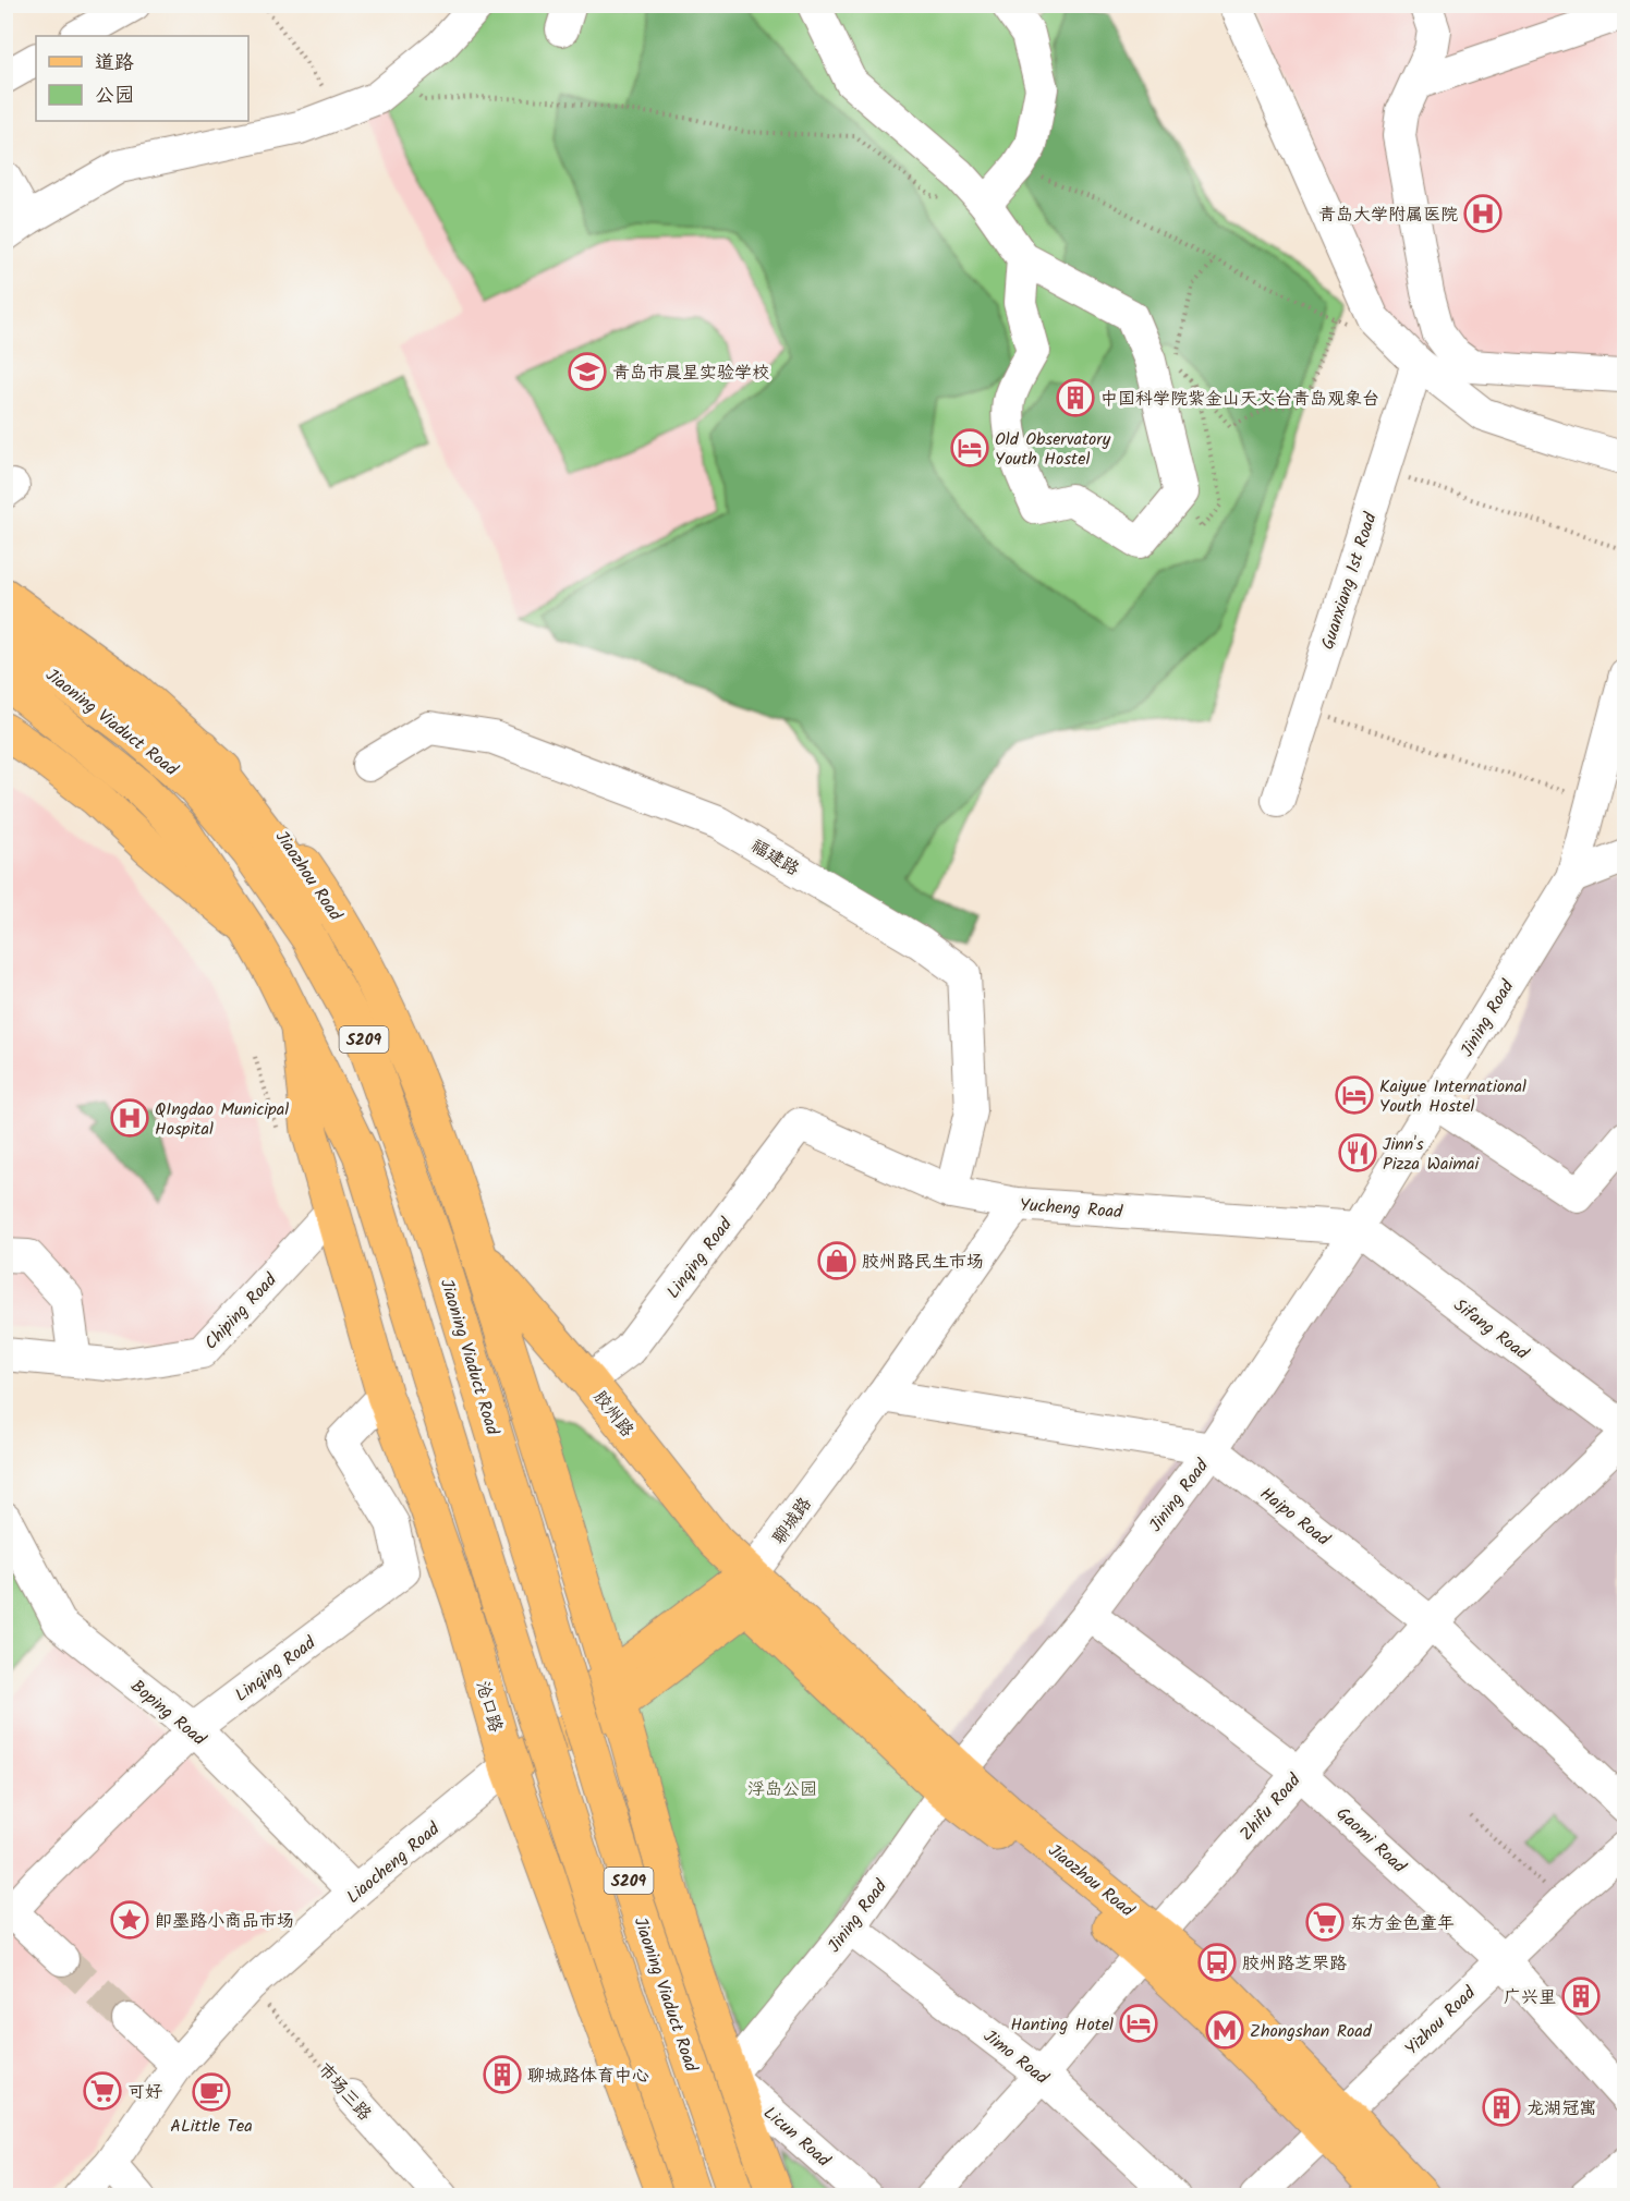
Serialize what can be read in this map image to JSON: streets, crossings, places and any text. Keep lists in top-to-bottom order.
{
  "streets": {
    "main road": [
      "Jiaoning Viaduct Road",
      "Jiaozhou Road",
      "S209",
      "胶州路",
      "聊城路",
      "沧口路"
    ],
    "street": [
      "Guanxiang 1st Road",
      "福建路",
      "Jining Road",
      "Yucheng Road",
      "Linqing Road",
      "Chiping Road",
      "Sifang Road",
      "Haipo Road",
      "Boping Road",
      "Zhifu Road",
      "Gaomi Road",
      "Liaocheng Road",
      "Yizhou Road",
      "Jimo Road",
      "市场三路",
      "Licun Road"
    ]
  },
  "crossings": [
    ["福建路", "Yucheng Road"],
    ["Jiaozhou Road", "Jining Road"],
    ["Jiaozhou Road", "胶州路"],
    ["Jiaozhou Road", "聊城路"],
    ["Jiaozhou Road", "Zhifu Road"],
    ["Jiaozhou Road", "Yizhou Road"],
    ["Jining Road", "Yucheng Road"],
    ["Jining Road", "Sifang Road"],
    ["Jining Road", "Haipo Road"],
    ["Jining Road", "Gaomi Road"],
    ["Jining Road", "Jimo Road"],
    ["Jining Road", "Licun Road"],
    ["Yucheng Road", "Linqing Road"],
    ["Yucheng Road", "Sifang Road"],
    ["Yucheng Road", "聊城路"],
    ["Linqing Road", "胶州路"],
    ["Linqing Road", "沧口路"],
    ["Linqing Road", "Boping Road"],
    ["Chiping Road", "沧口路"],
    ["胶州路", "聊城路"],
    ["Haipo Road", "聊城路"],
    ["Haipo Road", "Zhifu Road"],
    ["聊城路", "沧口路"],
    ["聊城路", "Liaocheng Road"],
    ["沧口路", "Liaocheng Road"],
    ["Boping Road", "Liaocheng Road"],
    ["Zhifu Road", "Gaomi Road"],
    ["Zhifu Road", "Jimo Road"],
    ["Gaomi Road", "Yizhou Road"],
    ["Liaocheng Road", "市场三路"]
  ],
  "parks": ["浮岛公园"],
  "places": {
    "hospital": ["青岛大学附属医院", "QIngdao Municipal Hospital"],
    "school or university": ["青岛市晨星实验学校"],
    "building": [
      "中国科学院紫金山天文台青岛观象台",
      "广兴里",
      "聊城路体育中心",
      "龙湖冠寓"
    ],
    "hotel": ["Old Observatory Youth Hostel", "Kaiyue International Youth Hostel", "Hanting Hotel"],
    "restaurant": ["Jinn's Pizza Waimai"],
    "shop": ["胶州路民生市场"],
    "place": ["即墨路小商品市场"],
    "supermarket": ["东方金色童年", "可好"],
    "bus stop": ["胶州路芝罘路"],
    "metro station": ["Zhongshan Road"],
    "cafe": ["ALittle Tea"]
  },
  "legend": ["道路", "公园"]
}
